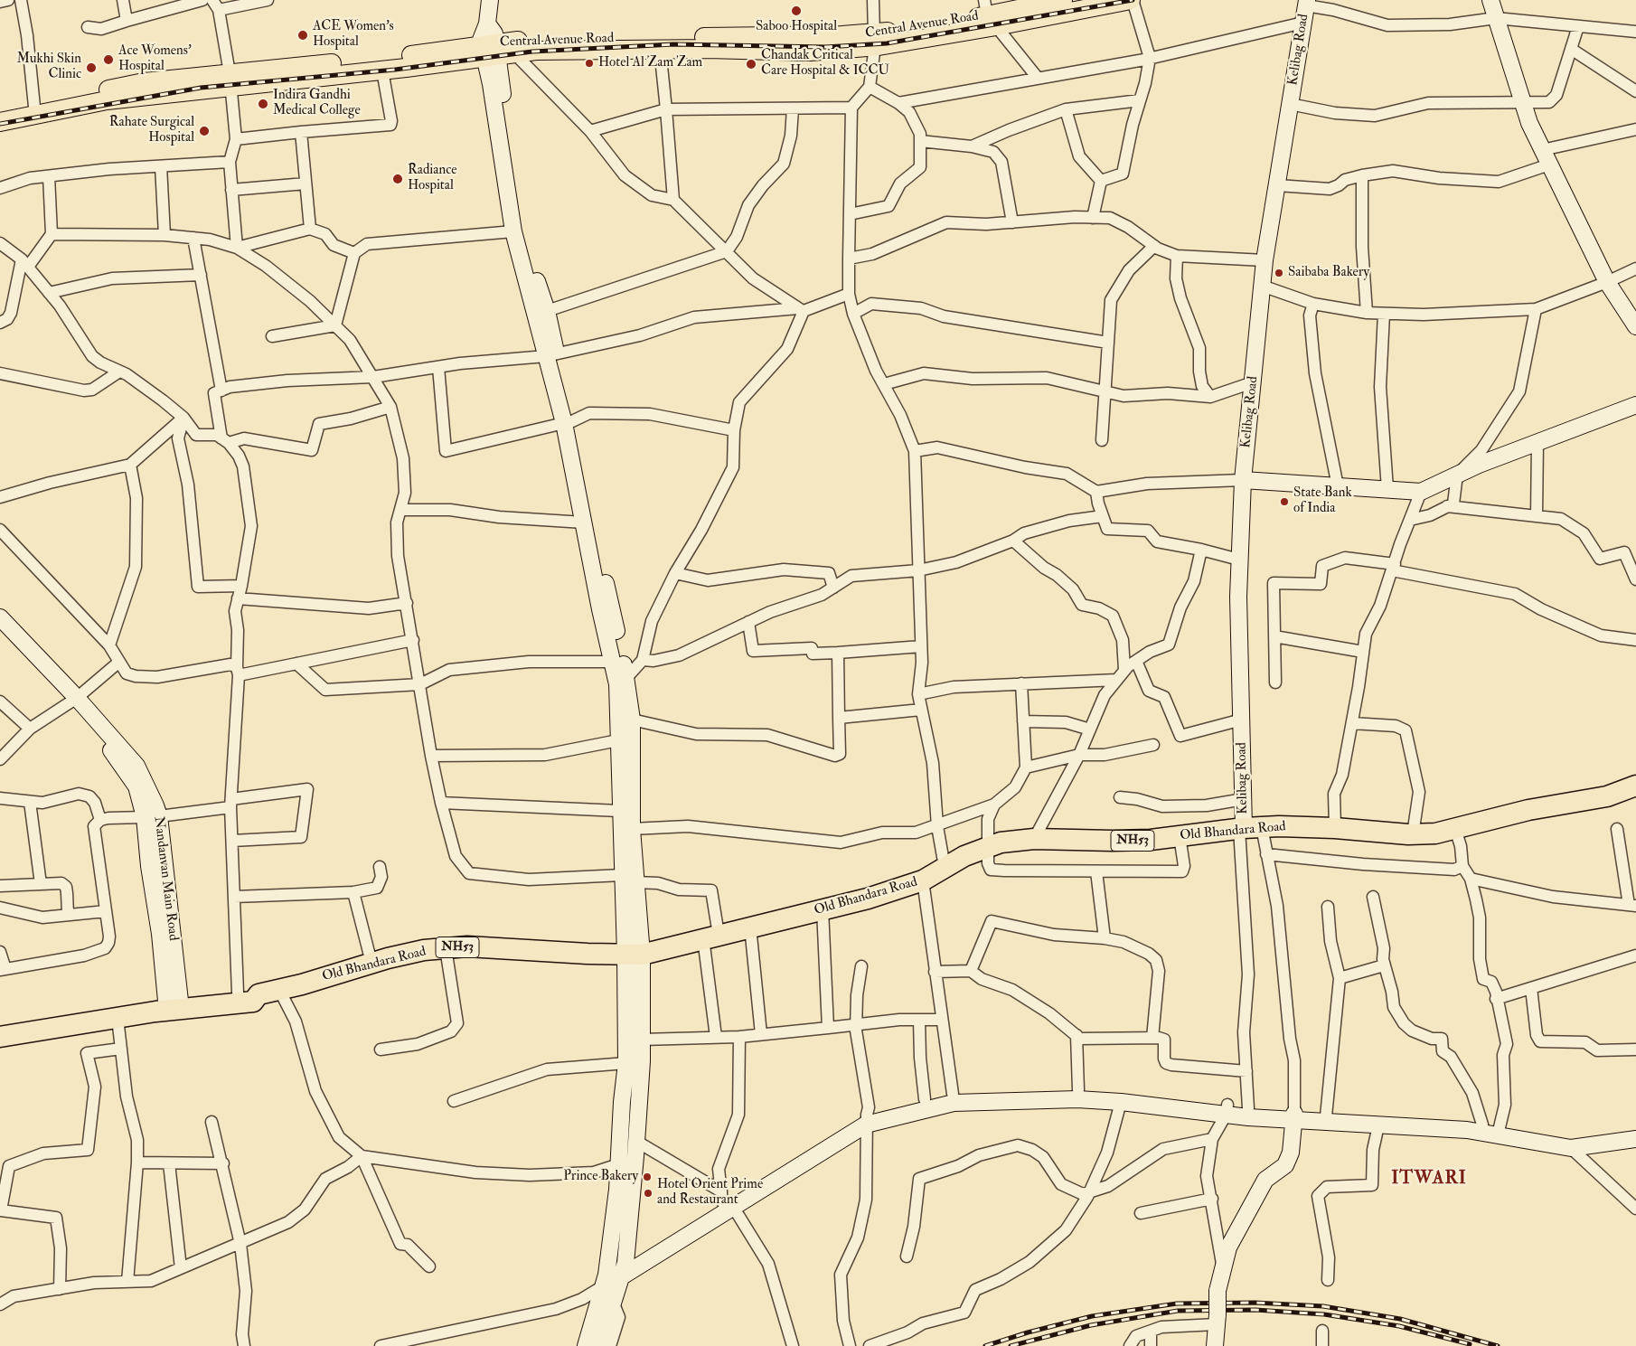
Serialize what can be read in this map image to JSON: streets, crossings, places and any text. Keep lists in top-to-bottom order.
{
  "streets": {
    "highway": ["Old Bhandara Road", "NH53"],
    "main road": ["Central Avenue Road"],
    "street": ["Kelibag Road"]
  },
  "crossings": [
    ["Kelibag Road", "Old Bhandara Road"],
    ["Old Bhandara Road", "NH53"]
  ],
  "districts": ["ITWARI"],
  "places": [
    "Saboo Hospital",
    "ACE Women's Hospital",
    "Ace Womens' Hospital",
    "Hotel Al Zam Zam",
    "Chandak Critical Care Hospital & ICCU",
    "Mukhi Skin Clinic",
    "Indira Gandhi Medical College",
    "Rahate Surgical Hospital",
    "Radiance Hospital",
    "Saibaba Bakery",
    "State Bank of India",
    "Prince Bakery",
    "Hotel Orient Prime and Restaurant"
  ]
}
